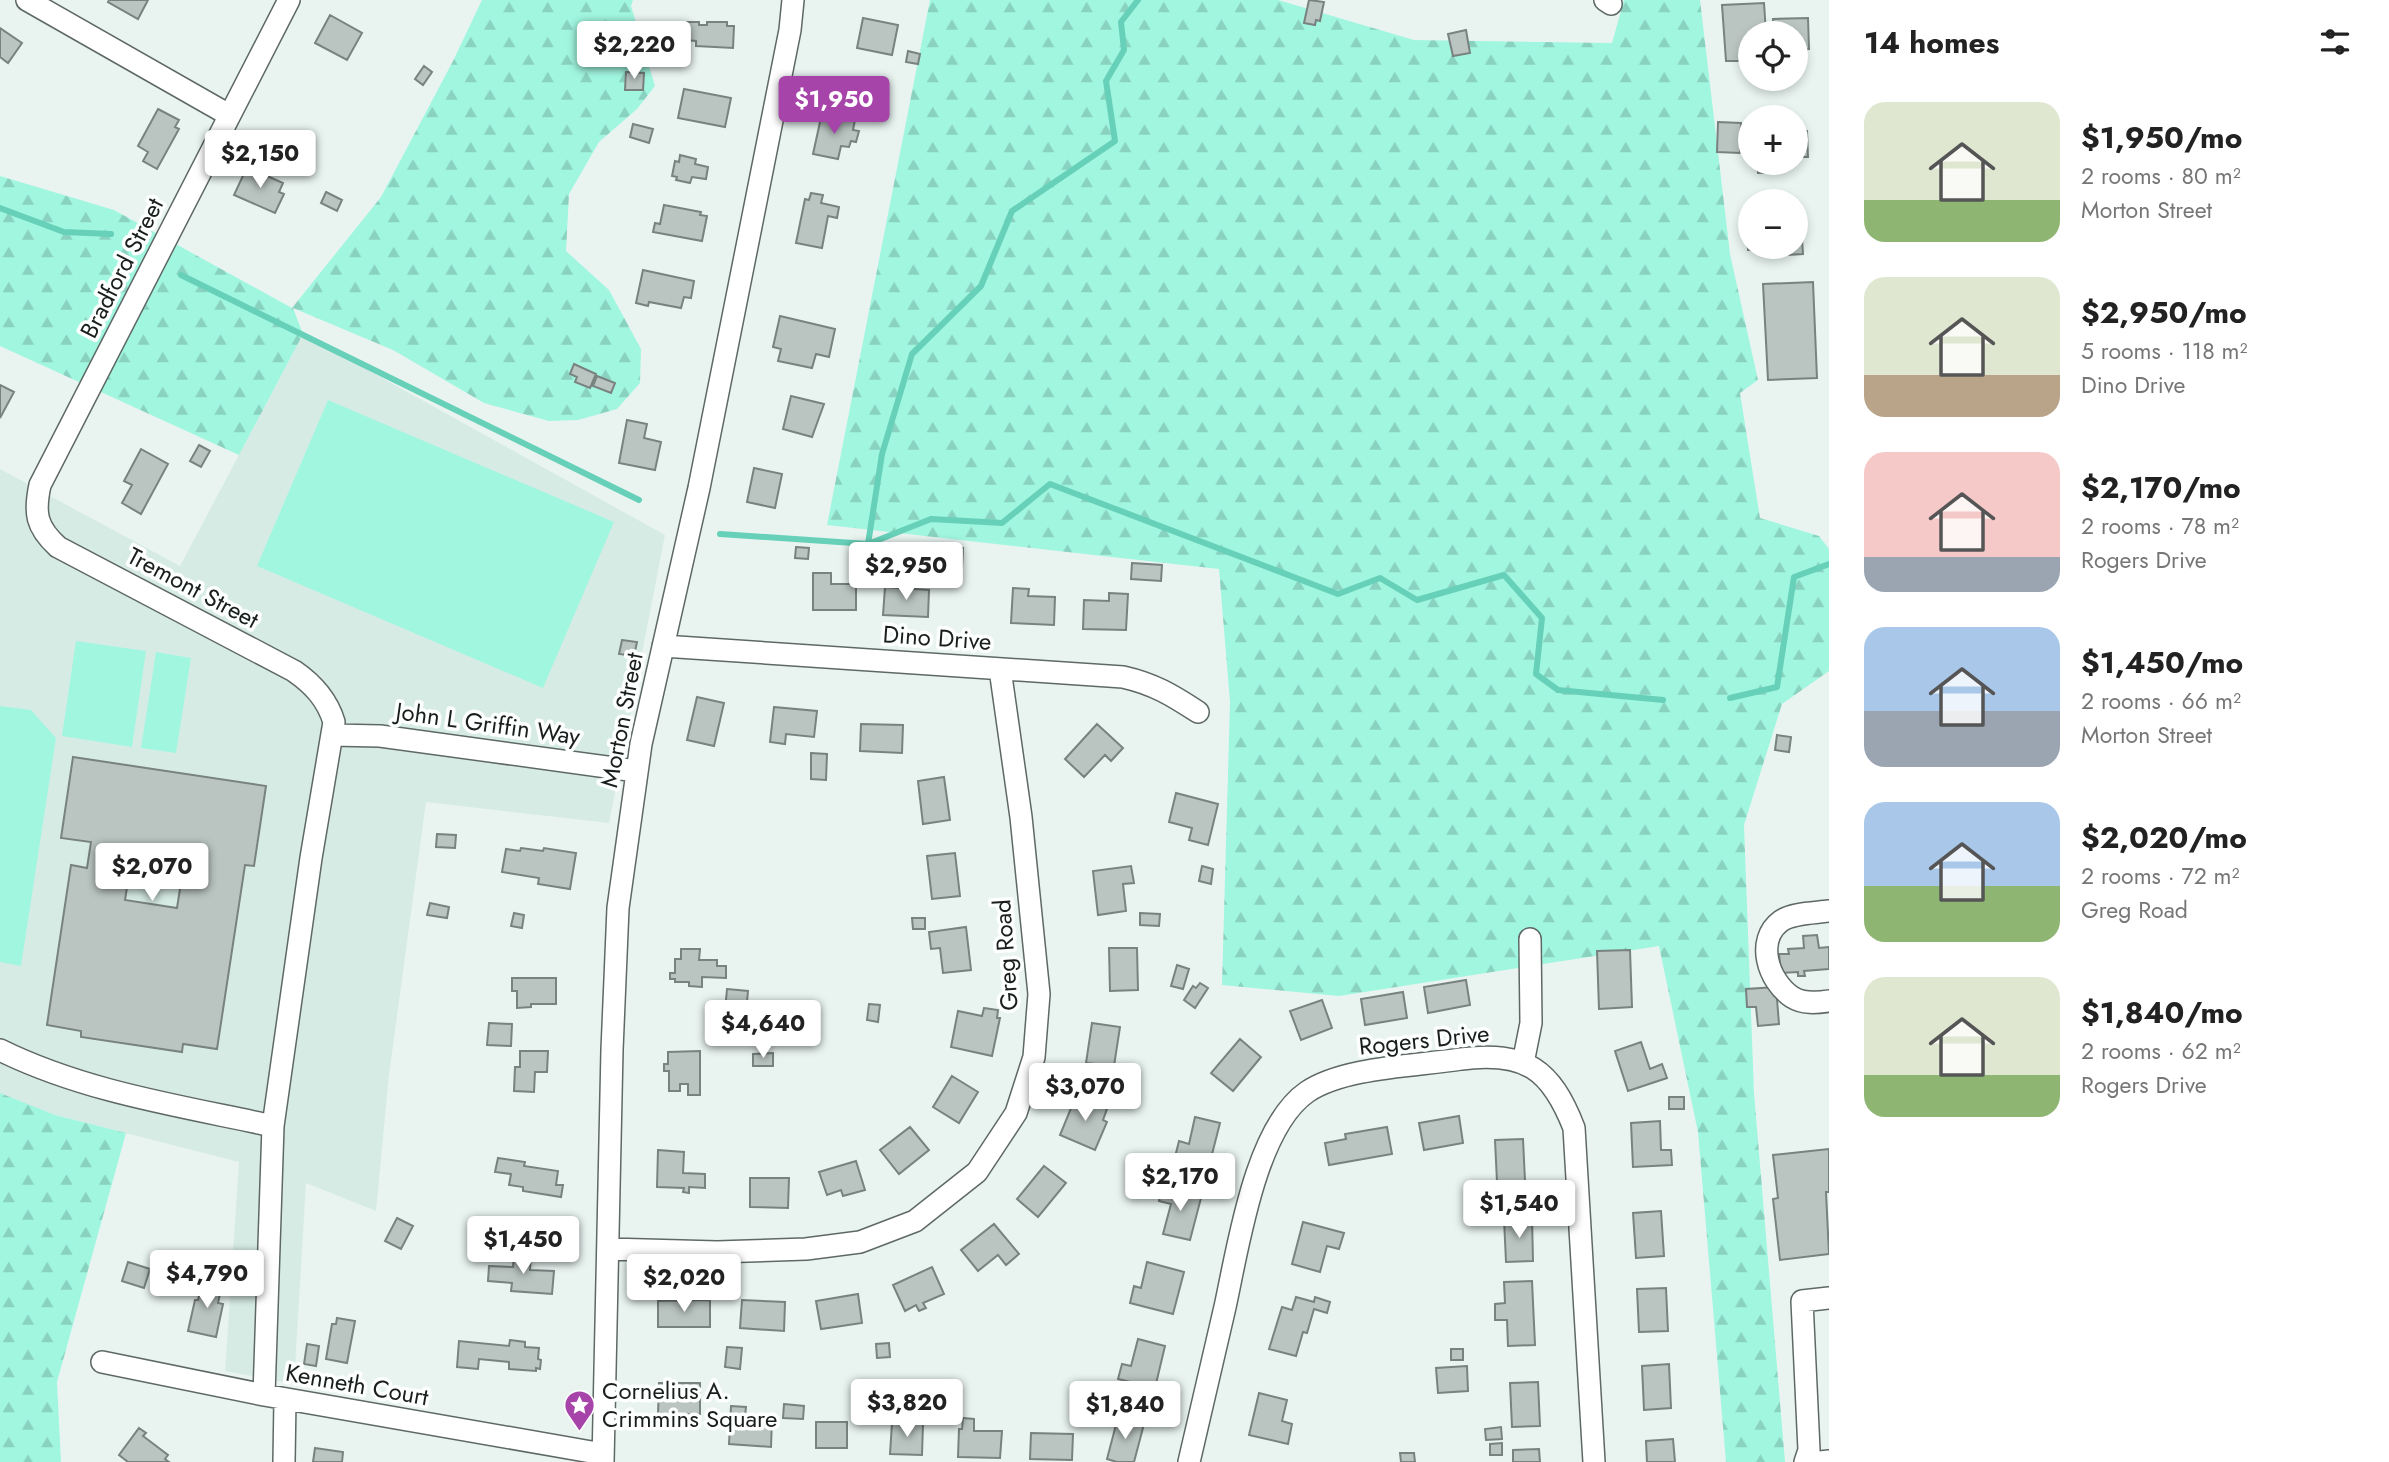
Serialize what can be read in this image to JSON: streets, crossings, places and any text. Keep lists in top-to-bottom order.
{
  "streets": {
    "street": [
      "Bradford Street",
      "Tremont Street",
      "Dino Drive",
      "Morton Street",
      "John L Griffin Way",
      "Greg Road",
      "Rogers Drive",
      "Kenneth Court"
    ]
  },
  "crossings": [
    ["Bradford Street", "Tremont Street"],
    ["Tremont Street", "John L Griffin Way"],
    ["Dino Drive", "Morton Street"],
    ["Dino Drive", "Greg Road"],
    ["Morton Street", "John L Griffin Way"],
    ["Morton Street", "Greg Road"],
    ["Morton Street", "Kenneth Court"]
  ],
  "places": {
    "place": ["Cornelius A. Crimmins Square"]
  },
  "page": {
    "heading": "14 homes",
    "map_buttons": ["+", "−"],
    "price": [
      "$2,220",
      "$1,950",
      "$2,150",
      "$2,950",
      "$2,070",
      "$4,640",
      "$3,070",
      "$2,170",
      "$1,540",
      "$1,450",
      "$4,790",
      "$2,020",
      "$3,820",
      "$1,840"
    ],
    "list": [
      {
        "name": "$1,950/mo",
        "note": "2 rooms · 80 m² · Morton Street"
      },
      {
        "name": "$2,950/mo",
        "note": "5 rooms · 118 m² · Dino Drive"
      },
      {
        "name": "$2,170/mo",
        "note": "2 rooms · 78 m² · Rogers Drive"
      },
      {
        "name": "$1,450/mo",
        "note": "2 rooms · 66 m² · Morton Street"
      },
      {
        "name": "$2,020/mo",
        "note": "2 rooms · 72 m² · Greg Road"
      },
      {
        "name": "$1,840/mo",
        "note": "2 rooms · 62 m² · Rogers Drive"
      }
    ]
  }
}
